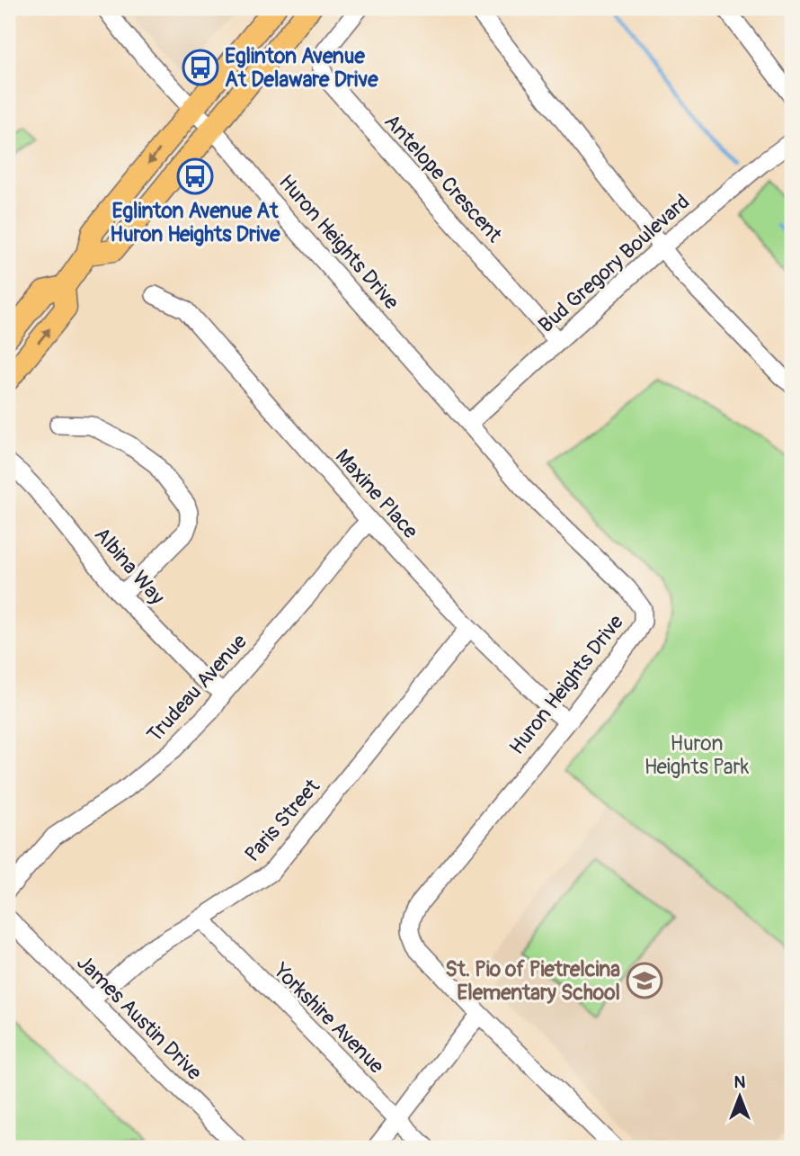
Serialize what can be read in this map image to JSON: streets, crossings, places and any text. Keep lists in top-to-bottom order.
{
  "streets": {
    "street": [
      "Antelope Crescent",
      "Huron Heights Drive",
      "Bud Gregory Boulevard",
      "Maxine Place",
      "Albina Way",
      "Trudeau Avenue",
      "Paris Street",
      "James Austin Drive",
      "Yorkshire Avenue"
    ]
  },
  "crossings": [
    ["Antelope Crescent", "Bud Gregory Boulevard"],
    ["Huron Heights Drive", "Bud Gregory Boulevard"],
    ["Huron Heights Drive", "Maxine Place"],
    ["Maxine Place", "Trudeau Avenue"],
    ["Maxine Place", "Paris Street"],
    ["Albina Way", "Trudeau Avenue"],
    ["Paris Street", "James Austin Drive"],
    ["Paris Street", "Yorkshire Avenue"]
  ],
  "parks": ["Huron Heights Park"],
  "places": {
    "bus stop": ["Eglinton Avenue At Delaware Drive", "Eglinton Avenue At Huron Heights Drive"],
    "school or university": ["St. Pio of Pietrelcina Elementary School"]
  },
  "north": "top"
}
